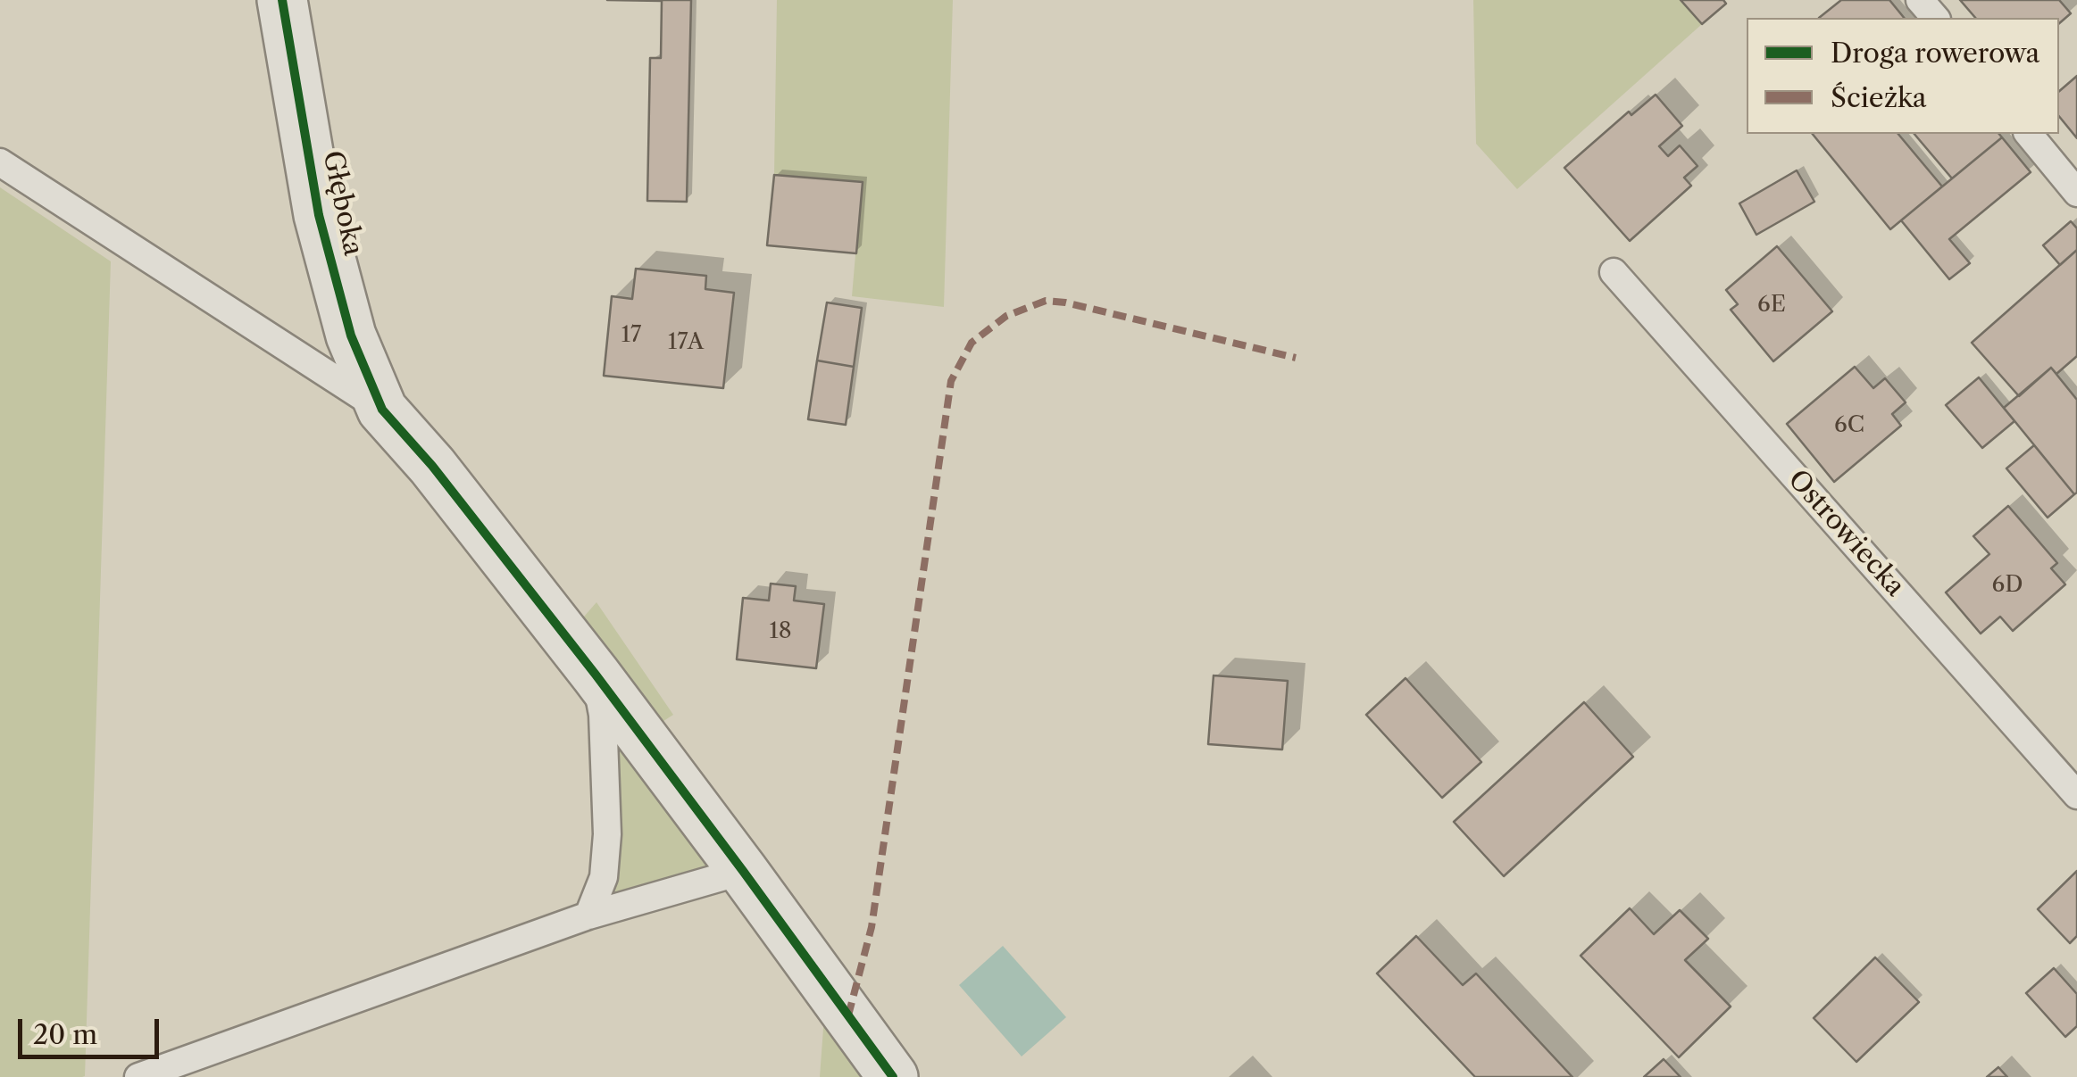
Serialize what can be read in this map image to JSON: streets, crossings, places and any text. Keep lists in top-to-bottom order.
{
  "streets": {
    "street": ["Głęboka"],
    "lane": ["Ostrowiecka"]
  },
  "house_numbers": [
    "6E",
    "17",
    "17A",
    "6C",
    "6D",
    "18"
  ],
  "legend": ["Droga rowerowa", "Ścieżka"],
  "scale_bar": "20 m"
}
